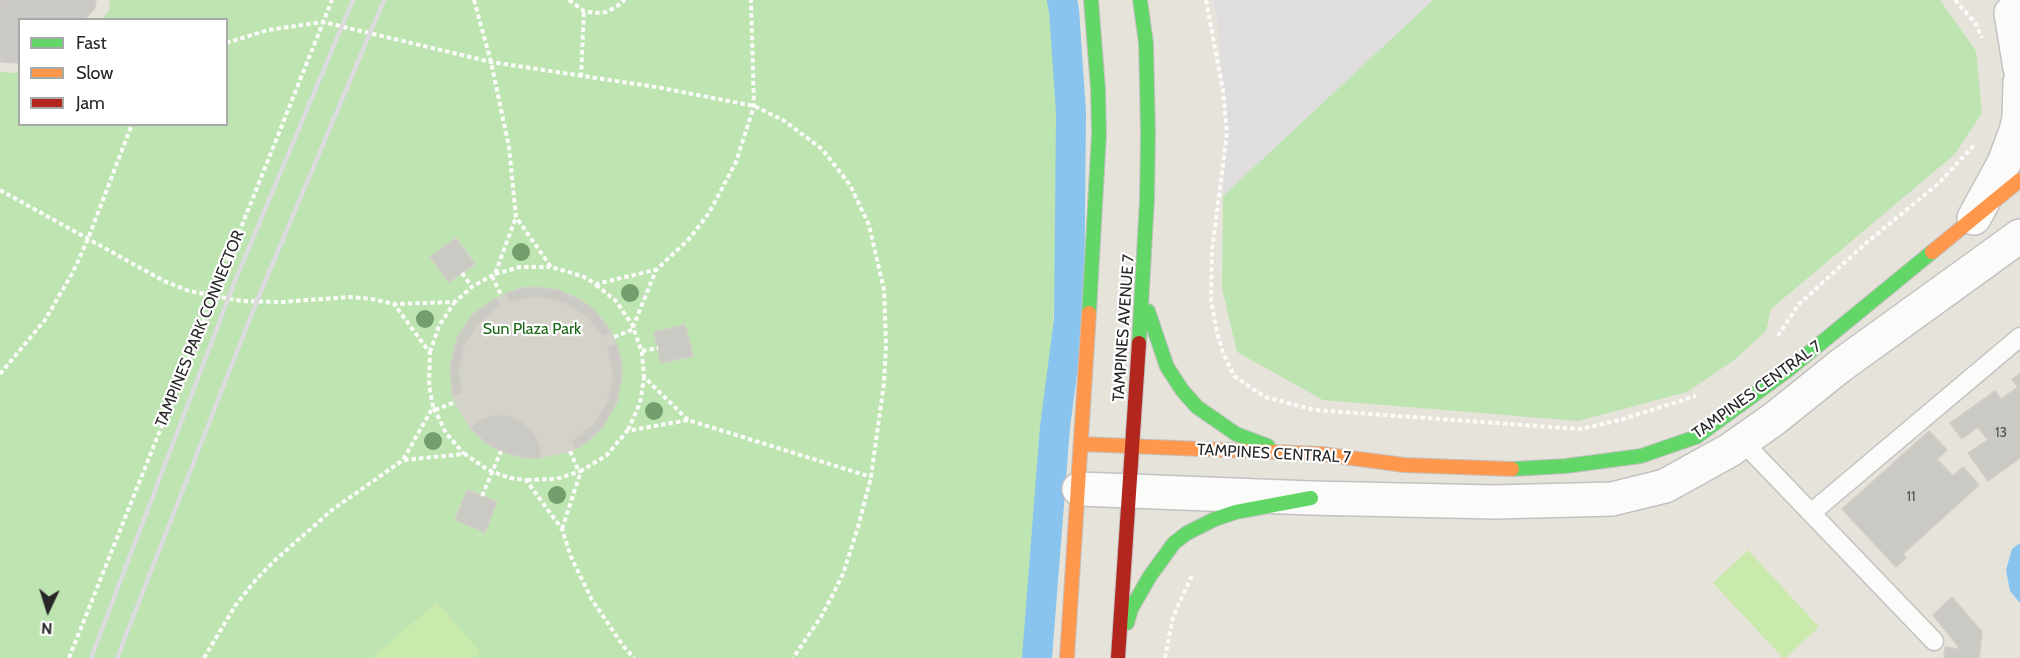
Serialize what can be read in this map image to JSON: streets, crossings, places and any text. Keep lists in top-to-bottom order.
{
  "streets": {
    "main road": ["TAMPINES AVENUE 7", "TAMPINES CENTRAL 7"],
    "path": ["TAMPINES PARK CONNECTOR"]
  },
  "crossings": [
    ["TAMPINES AVENUE 7", "TAMPINES CENTRAL 7"]
  ],
  "parks": ["Sun Plaza Park"],
  "house_numbers": ["13", "11"],
  "legend": ["Fast", "Slow", "Jam"],
  "north": "bottom"
}
